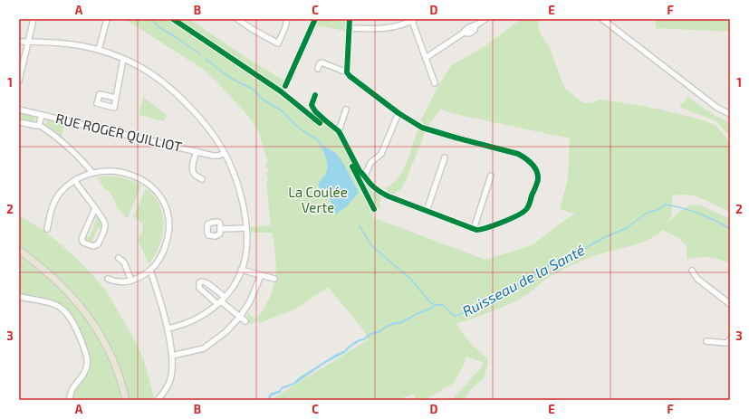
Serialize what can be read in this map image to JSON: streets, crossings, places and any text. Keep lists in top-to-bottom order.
{
  "streets": {
    "street": ["RUE ROGER QUILLIOT"]
  },
  "water": ["Ruisseau de la Santé"],
  "parks": ["La Coulée Verte"],
  "grid": {
    "columns": [
      "A",
      "B",
      "C",
      "D",
      "E",
      "F"
    ],
    "rows": ["1", "2", "3"]
  }
}
